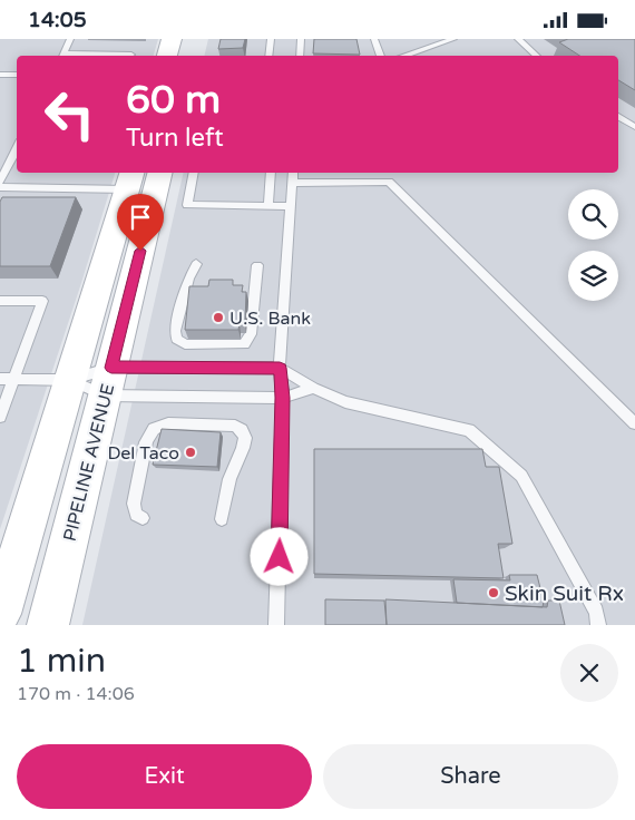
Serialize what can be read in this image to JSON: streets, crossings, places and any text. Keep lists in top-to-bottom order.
{
  "streets": {
    "main road": ["PIPELINE AVENUE"]
  },
  "places": ["U.S. Bank", "Del Taco", "Skin Suit Rx"],
  "page": {
    "status": "14:05",
    "turn": ["60 m", "Turn left"],
    "heading": ["1 min", "170 m · 14:06"],
    "buttons": ["Exit", "Share"]
  }
}
